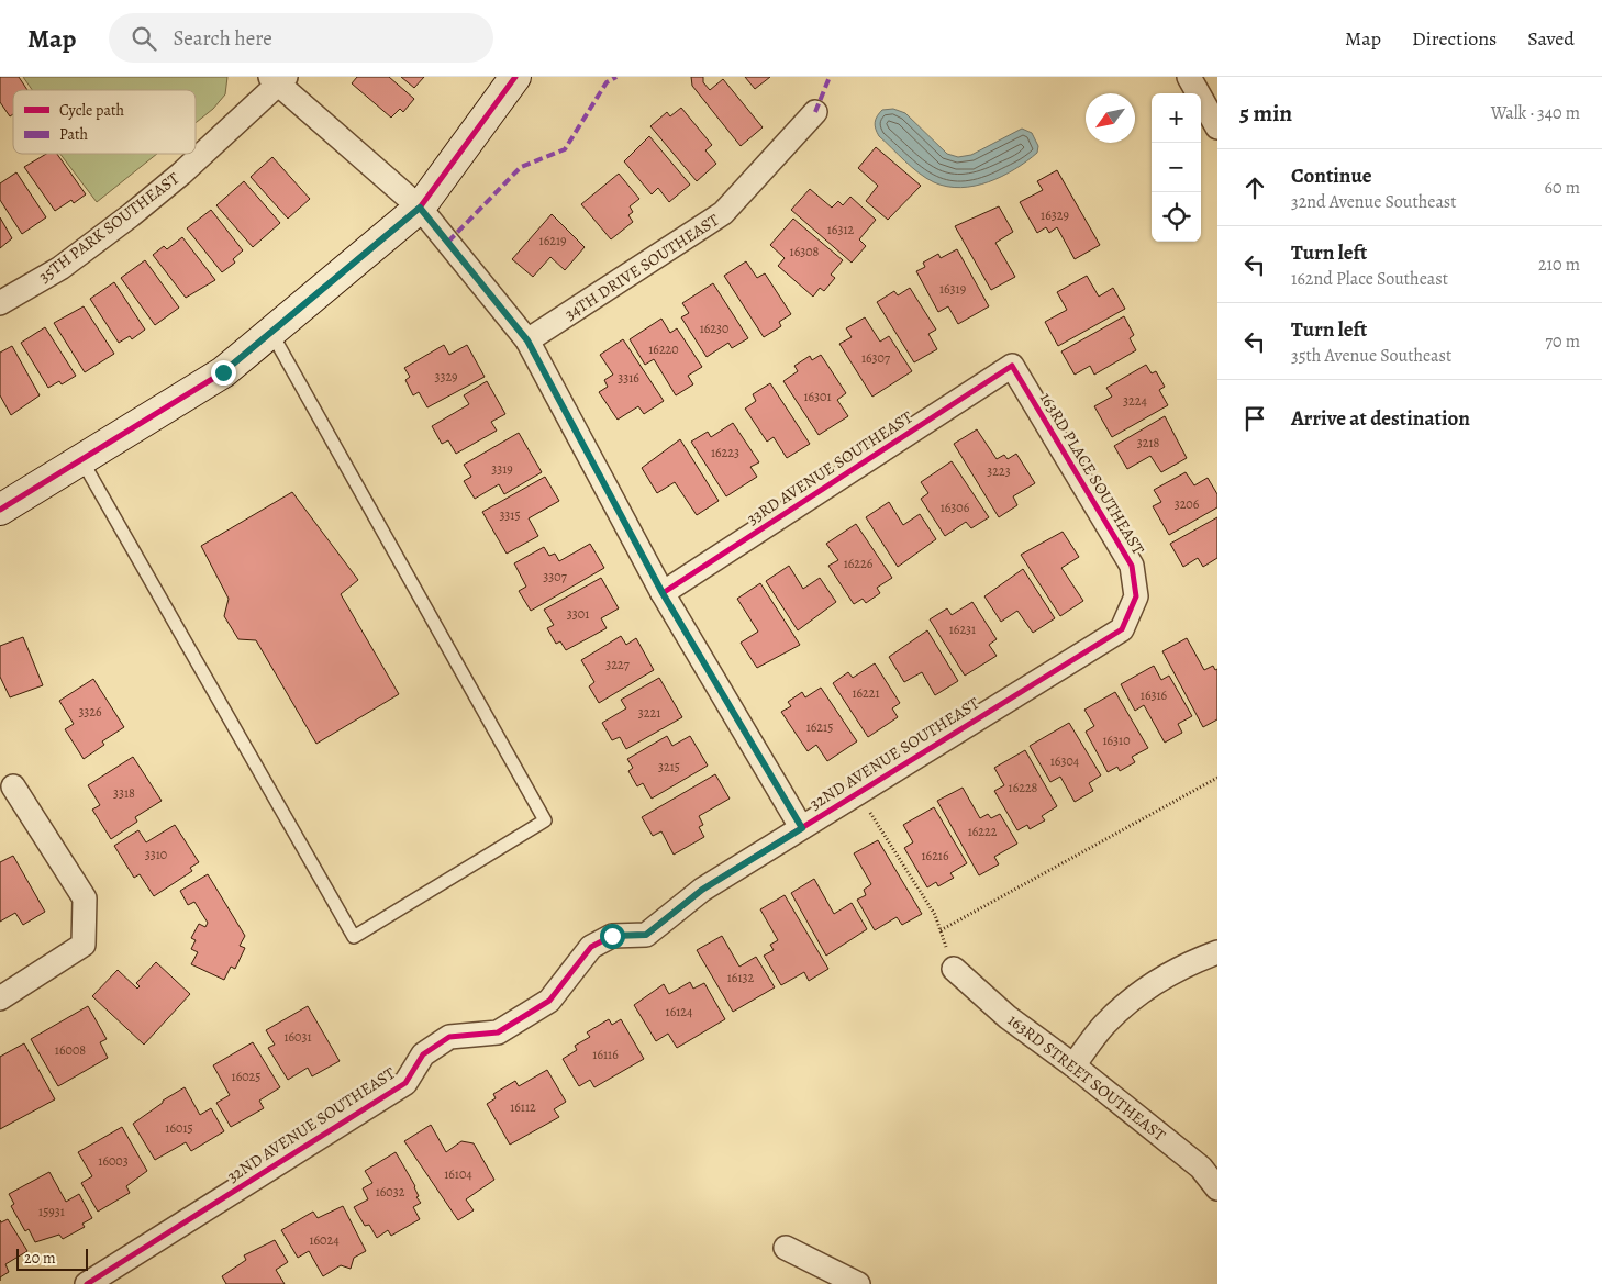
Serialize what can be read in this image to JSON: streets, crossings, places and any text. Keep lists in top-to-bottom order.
{
  "streets": {
    "street": [
      "35TH PARK SOUTHEAST",
      "34TH DRIVE SOUTHEAST",
      "33RD AVENUE SOUTHEAST",
      "163RD PLACE SOUTHEAST",
      "32ND AVENUE SOUTHEAST",
      "163RD STREET SOUTHEAST"
    ]
  },
  "crossings": [
    ["33RD AVENUE SOUTHEAST", "163RD PLACE SOUTHEAST"],
    ["163RD PLACE SOUTHEAST", "32ND AVENUE SOUTHEAST"]
  ],
  "house_numbers": [
    "16329",
    "16312",
    "16219",
    "16308",
    "16319",
    "16230",
    "16220",
    "16307",
    "3329",
    "3316",
    "16301",
    "3224",
    "3218",
    "16223",
    "3319",
    "3223",
    "3206",
    "16306",
    "3315",
    "16226",
    "3307",
    "3301",
    "16231",
    "3227",
    "16221",
    "16316",
    "3326",
    "3221",
    "16215",
    "16310",
    "16304",
    "3215",
    "16228",
    "3318",
    "16222",
    "3310",
    "16216",
    "16132",
    "16124",
    "16031",
    "16008",
    "16116",
    "16025",
    "16112",
    "16015",
    "16003",
    "16104",
    "16032",
    "15931",
    "16024"
  ],
  "legend": ["Cycle path", "Path"],
  "scale_bar": "20 m",
  "north": "bottom left",
  "page": {
    "header": "Map",
    "search": "Search here",
    "nav": ["Map", "Directions", "Saved"],
    "heading": ["5 min", "Walk · 340 m"],
    "map_buttons": ["+", "−"],
    "list": [
      ["Continue", "32nd Avenue Southeast", "60 m"],
      ["Turn left", "162nd Place Southeast", "210 m"],
      ["Turn left", "35th Avenue Southeast", "70 m"],
      "Arrive at destination"
    ],
    "scale": "20 m"
  }
}
